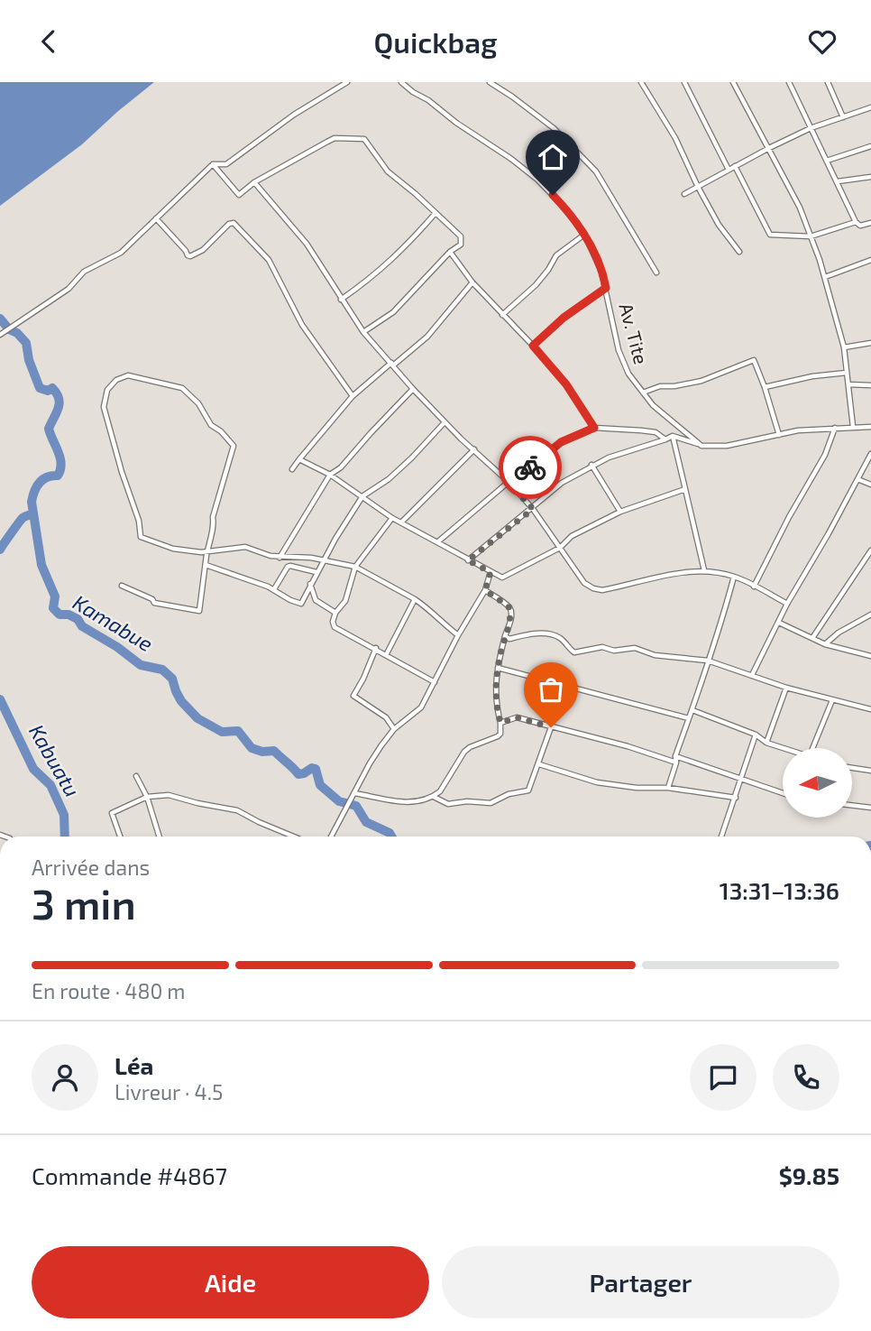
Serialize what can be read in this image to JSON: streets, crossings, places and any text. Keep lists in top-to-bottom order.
{
  "streets": {
    "street": ["Av. Tite"]
  },
  "water": ["Kamabue", "Kabuatu"],
  "north": "left",
  "page": {
    "header": "Quickbag",
    "heading": ["3 min", "Arrivée dans", "13:31–13:36"],
    "panel": [
      "Léa",
      "Livreur · 4.5",
      "Commande #4867",
      "$9.85"
    ],
    "bar": "En route · 480 m",
    "buttons": ["Aide", "Partager"]
  }
}
